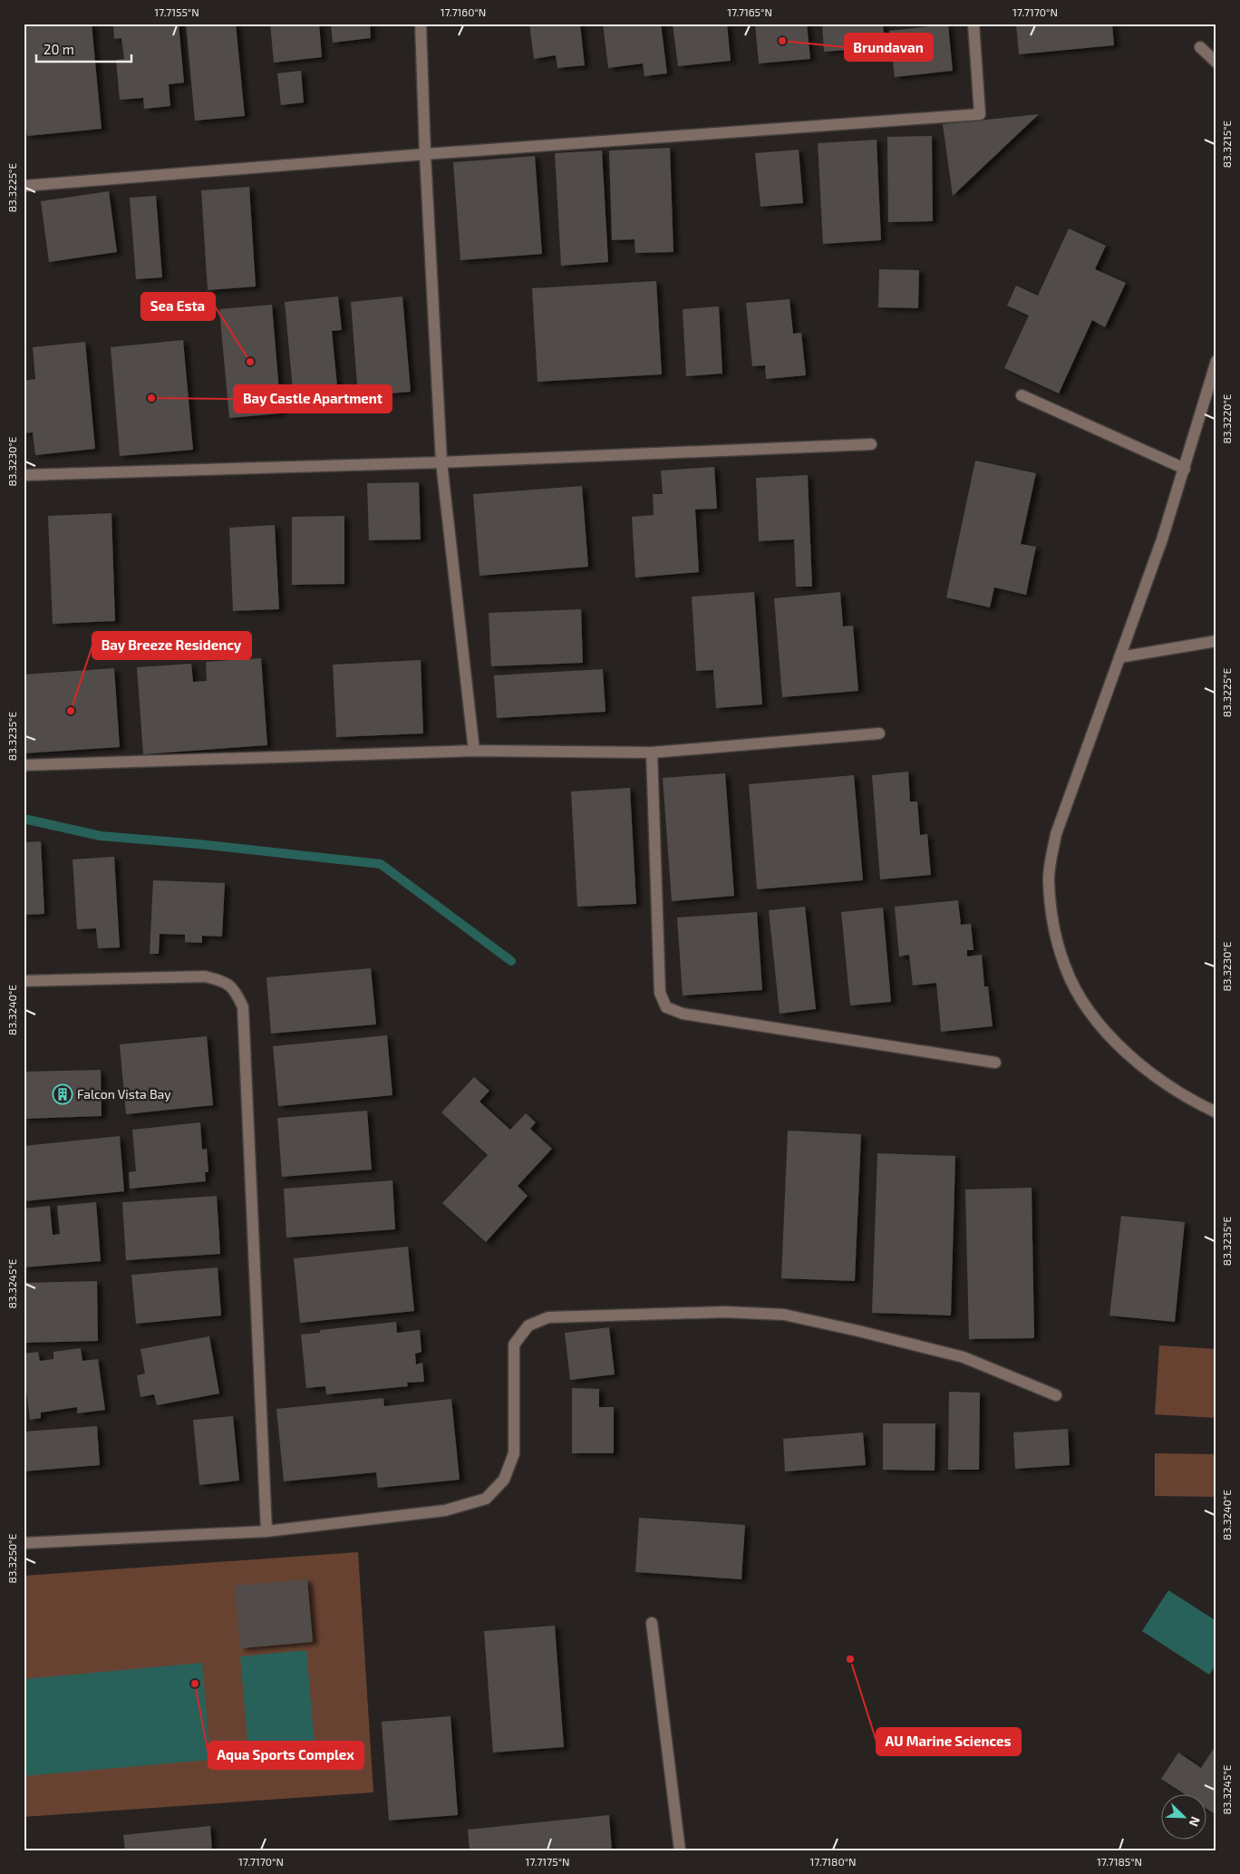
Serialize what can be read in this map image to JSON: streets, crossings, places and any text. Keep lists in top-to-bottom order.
{
  "places": {
    "other": [
      "Brundavan",
      "Sea Esta",
      "Bay Castle Apartment",
      "Bay Breeze Residency",
      "AU Marine Sciences",
      "Aqua Sports Complex"
    ],
    "building": ["Falcon Vista Bay"]
  },
  "scale_bar": "20 m",
  "north": "bottom right",
  "coordinates": [
    "17.7155°N",
    "17.7160°N",
    "17.7165°N",
    "17.7170°N",
    "83.3215°E",
    "83.3225°E",
    "83.3220°E",
    "83.3230°E",
    "83.3235°E",
    "83.3240°E",
    "83.3245°E",
    "83.3250°E",
    "17.7175°N",
    "17.7180°N",
    "17.7185°N"
  ]
}
